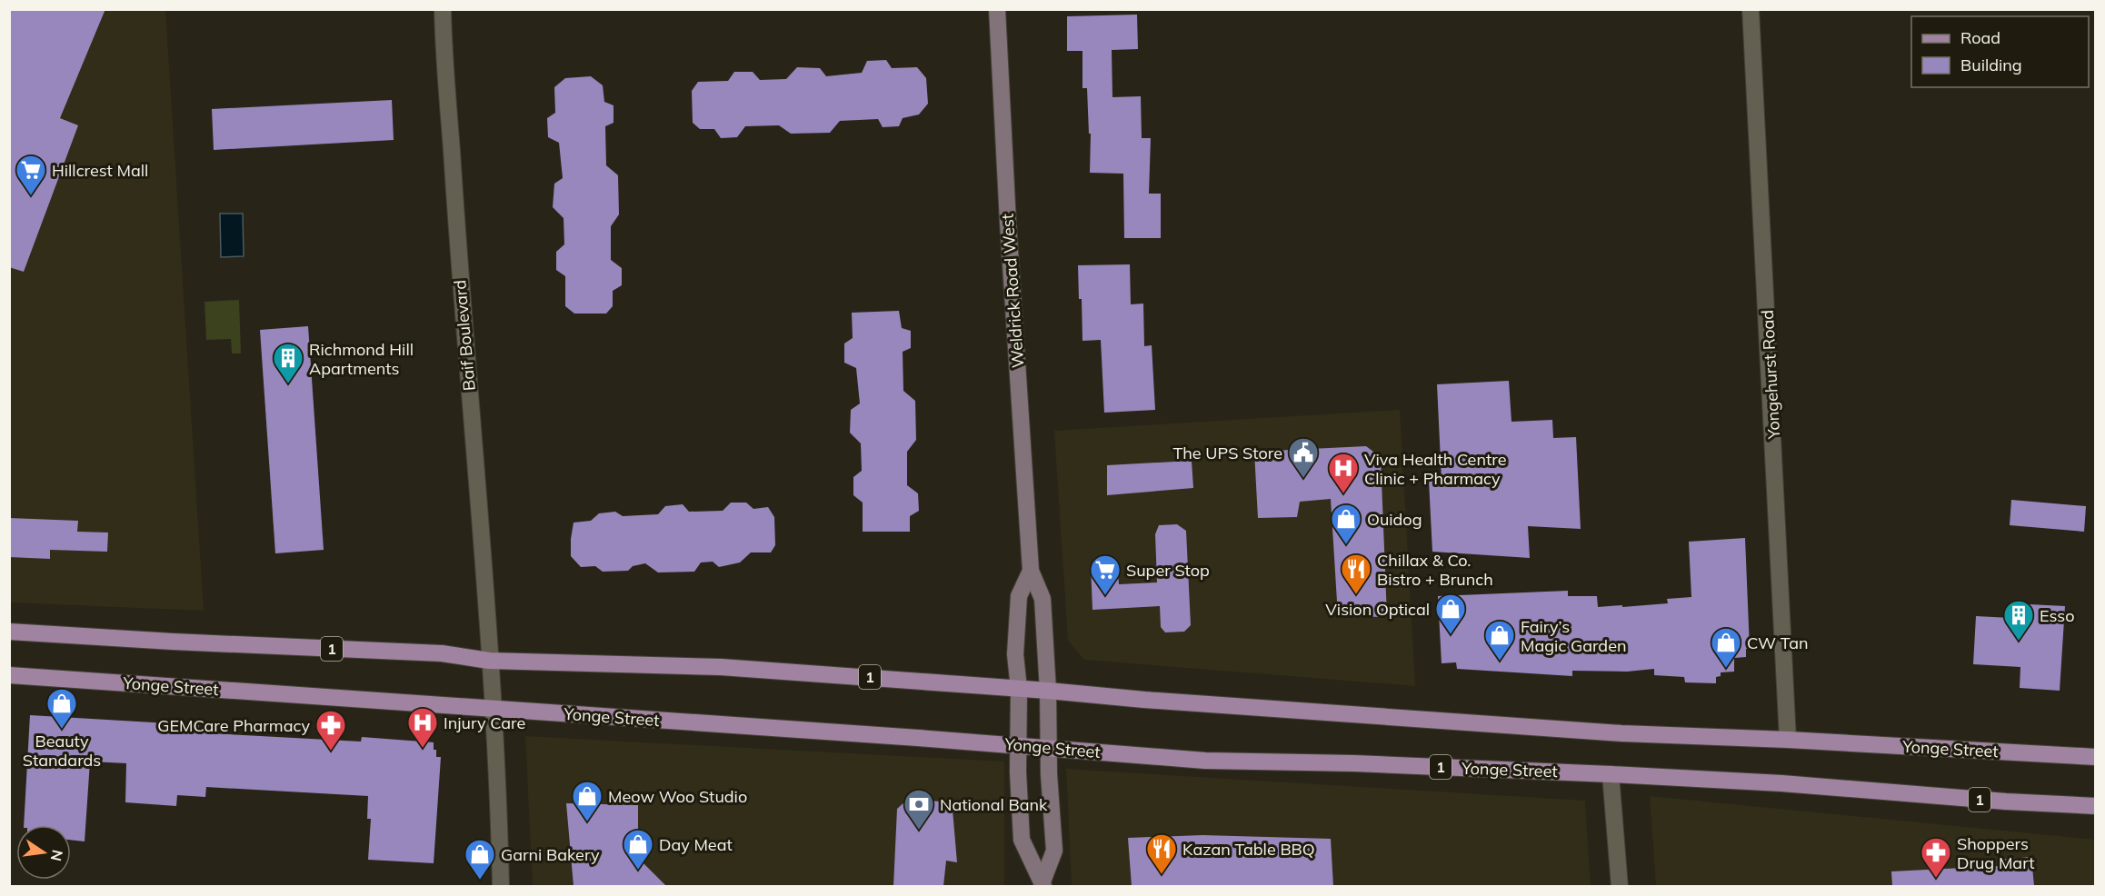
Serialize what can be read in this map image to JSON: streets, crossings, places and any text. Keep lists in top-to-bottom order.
{
  "streets": {
    "main road": ["1", "Yonge Street"],
    "street": ["Weldrick Road West", "Baif Boulevard", "Yongehurst Road"]
  },
  "crossings": [
    ["Weldrick Road West", "Yonge Street"],
    ["Baif Boulevard", "Yonge Street"],
    ["Yongehurst Road", "Yonge Street"]
  ],
  "places": {
    "supermarket": ["Hillcrest Mall", "Super Stop"],
    "building": ["Richmond Hill Apartments", "Esso"],
    "public building": ["The UPS Store"],
    "hospital": ["Viva Health Centre Clinic + Pharmacy", "Injury Care"],
    "shop": [
      "Ouidog",
      "Vision Optical",
      "Fairy’s Magic Garden",
      "CW Tan",
      "Beauty Standards",
      "Meow Woo Studio",
      "Day Meat",
      "Garni Bakery"
    ],
    "restaurant": ["Chillax & Co. Bistro + Brunch", "Kazan Table BBQ"],
    "pharmacy": ["GEMCare Pharmacy", "Shoppers Drug Mart"],
    "bank": ["National Bank"]
  },
  "legend": ["Road", "Building"],
  "north": "right"
}
